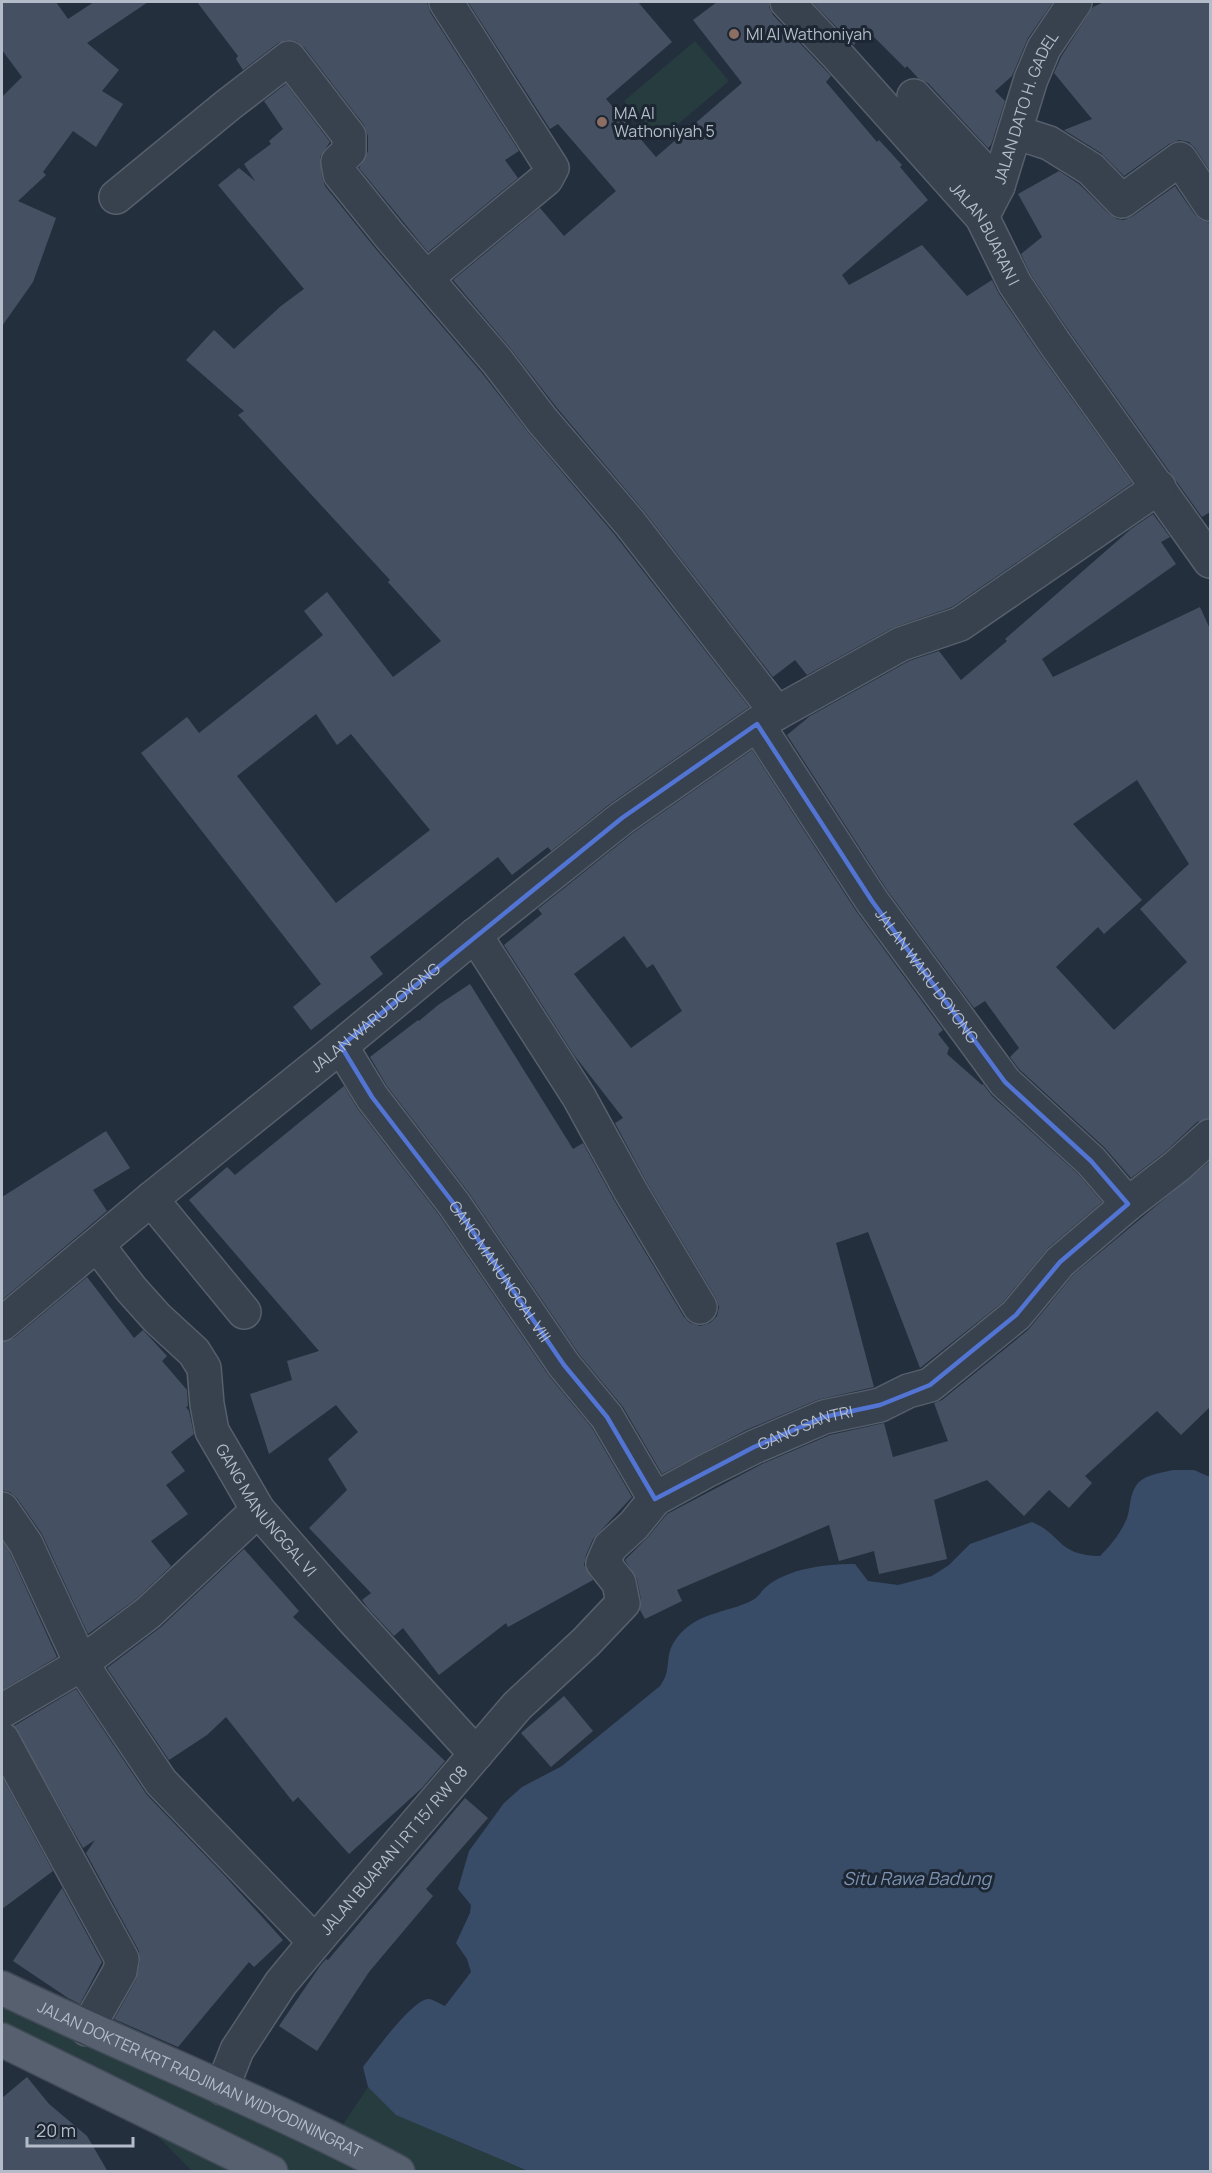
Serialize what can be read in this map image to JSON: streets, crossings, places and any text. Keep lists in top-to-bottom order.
{
  "streets": {
    "main road": ["JALAN DOKTER KRT RADJIMAN WIDYODININGRAT"],
    "street": [
      "JALAN DATO H. GADEL",
      "JALAN BUARAN I",
      "JALAN WARU DOYONG",
      "GANG MANUNGGAL VIII",
      "GANG SANTRI",
      "GANG MANUNGGAL VI",
      "JALAN BUARAN I RT 15/ RW 08"
    ]
  },
  "crossings": [
    ["JALAN DATO H. GADEL", "JALAN BUARAN I"],
    ["JALAN BUARAN I", "JALAN WARU DOYONG"],
    ["JALAN WARU DOYONG", "GANG MANUNGGAL VIII"],
    ["JALAN WARU DOYONG", "GANG SANTRI"],
    ["JALAN WARU DOYONG", "GANG MANUNGGAL VI"],
    ["GANG MANUNGGAL VIII", "GANG SANTRI"],
    ["GANG SANTRI", "GANG MANUNGGAL VI"],
    ["GANG SANTRI", "JALAN BUARAN I RT 15/ RW 08"],
    ["GANG MANUNGGAL VI", "JALAN BUARAN I RT 15/ RW 08"]
  ],
  "water": ["Situ Rawa Badung"],
  "places": ["MI Al Wathoniyah", "MA Al Wathoniyah 5"],
  "scale_bar": "20 m"
}
